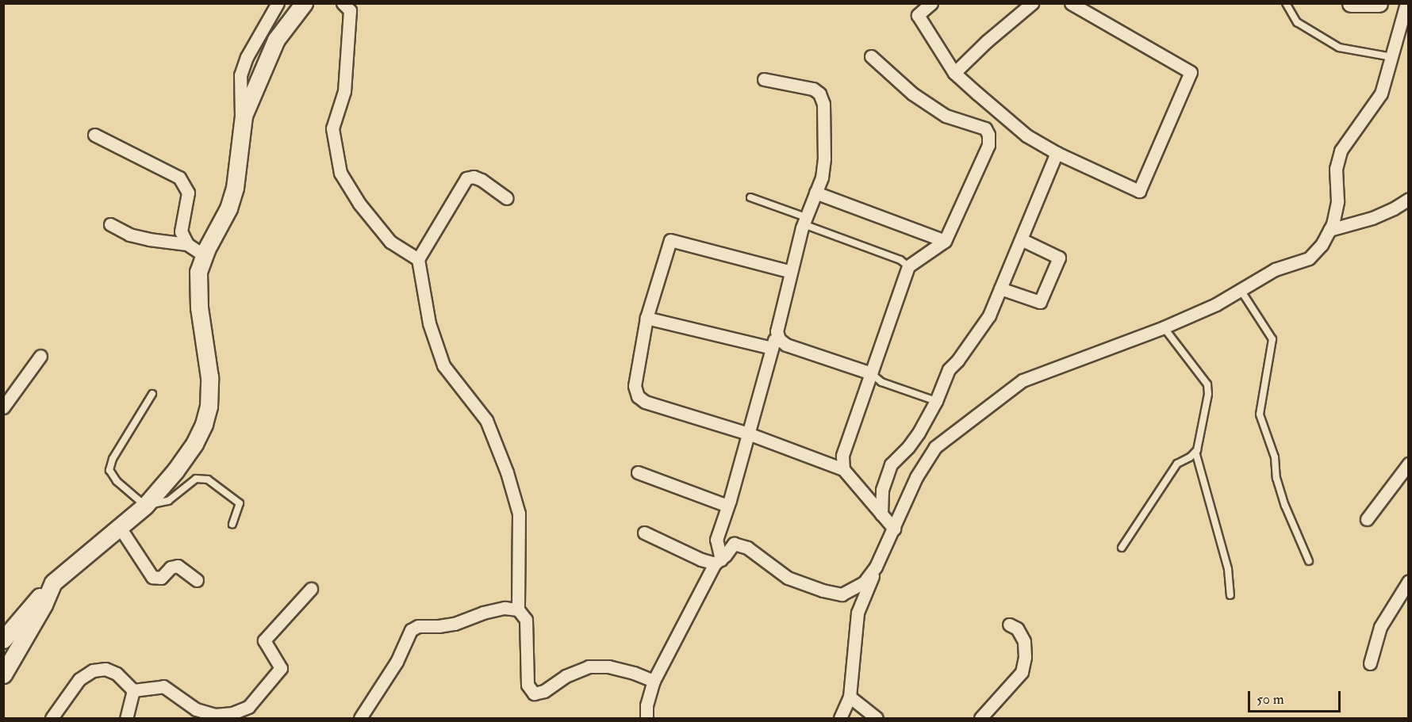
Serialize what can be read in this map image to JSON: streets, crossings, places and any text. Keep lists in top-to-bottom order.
{
  "scale_bar": "50 m"
}
